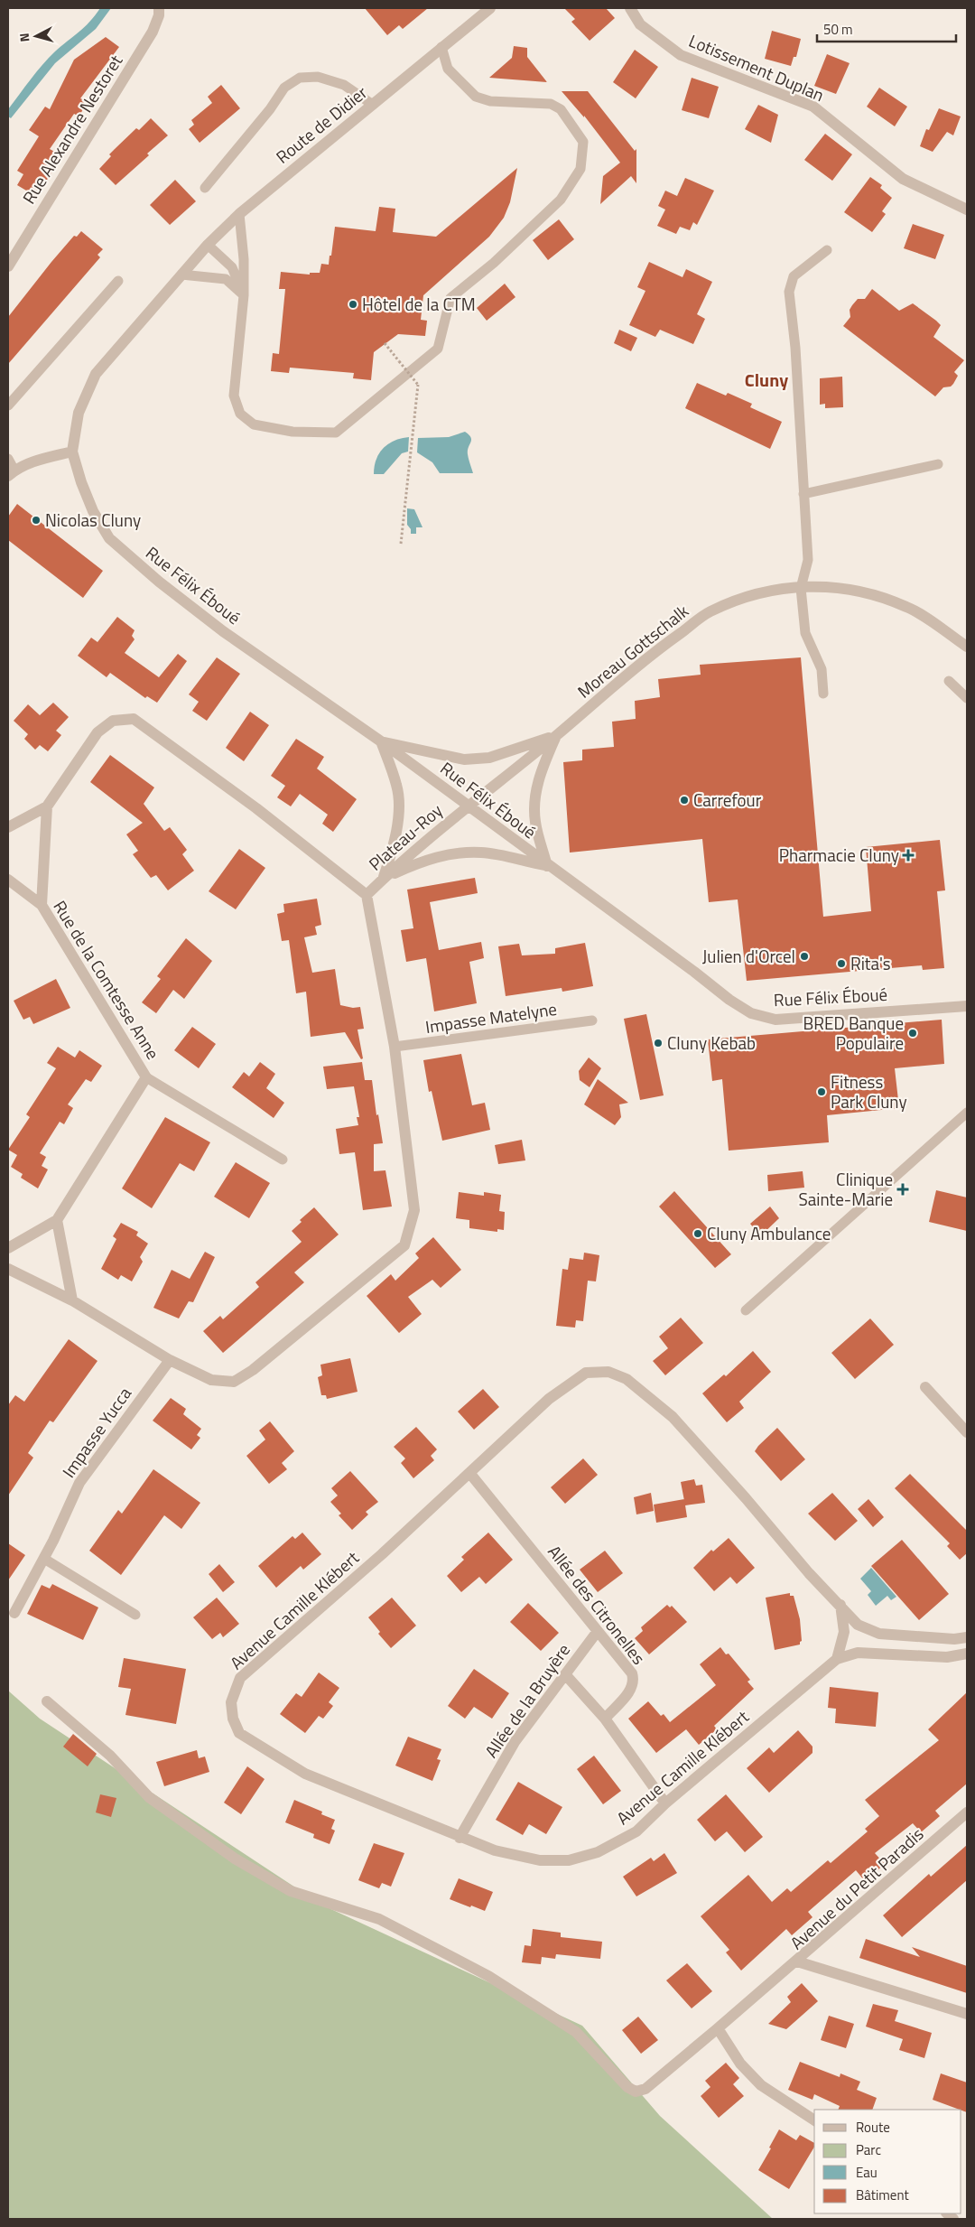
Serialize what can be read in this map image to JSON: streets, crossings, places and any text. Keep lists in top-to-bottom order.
{
  "streets": {
    "street": [
      "Lotissement Duplan",
      "Route de Didier",
      "Rue Alexandre Nestoret",
      "Rue Félix Éboué",
      "Moreau Gottschalk",
      "Plateau-Roy",
      "Rue de la Comtesse Anne",
      "Impasse Yucca",
      "Allée des Citronelles",
      "Avenue Camille Klébert",
      "Allée de la Bruyère",
      "Avenue du Petit Paradis"
    ],
    "lane": ["Impasse Matelyne"]
  },
  "crossings": [
    ["Route de Didier", "Rue Félix Éboué"],
    ["Rue Félix Éboué", "Moreau Gottschalk"],
    ["Rue Félix Éboué", "Plateau-Roy"],
    ["Moreau Gottschalk", "Plateau-Roy"],
    ["Allée des Citronelles", "Avenue Camille Klébert"],
    ["Allée des Citronelles", "Allée de la Bruyère"],
    ["Avenue Camille Klébert", "Allée de la Bruyère"]
  ],
  "districts": ["Cluny"],
  "places": {
    "other": [
      "Hôtel de la CTM",
      "Nicolas Cluny",
      "Carrefour",
      "Julien d'Orcel",
      "Rita's",
      "BRED Banque Populaire",
      "Cluny Kebab",
      "Fitness Park Cluny",
      "Cluny Ambulance"
    ],
    "health": ["Pharmacie Cluny", "Clinique Sainte-Marie"]
  },
  "legend": [
    "Route",
    "Parc",
    "Eau",
    "Bâtiment"
  ],
  "scale_bar": "50 m",
  "north": "left"
}
